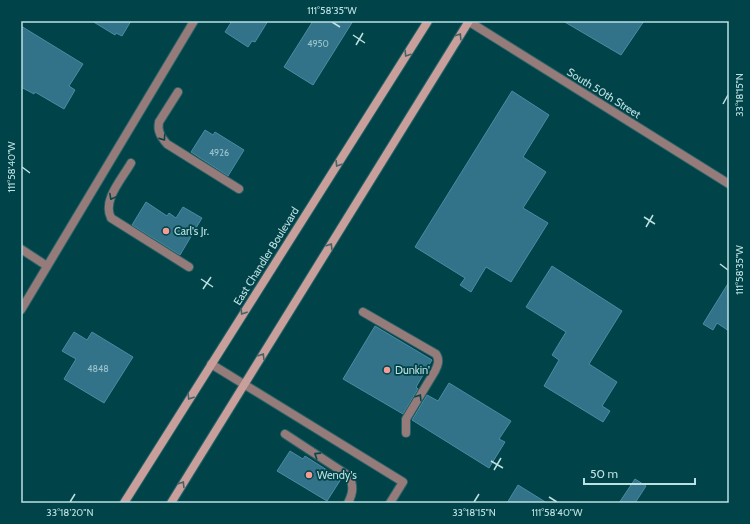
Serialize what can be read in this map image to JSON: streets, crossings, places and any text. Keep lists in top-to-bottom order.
{
  "streets": {
    "main road": ["East Chandler Boulevard"],
    "street": ["South 50th Street"]
  },
  "places": ["Carl's Jr.", "Dunkin'", "Wendy's"],
  "house_numbers": ["4950", "4926", "4848"],
  "scale_bar": "50 m",
  "coordinates": [
    "111°58'35\"W",
    "33°18'15\"N",
    "111°58'40\"W",
    "33°18'20\"N"
  ]
}
